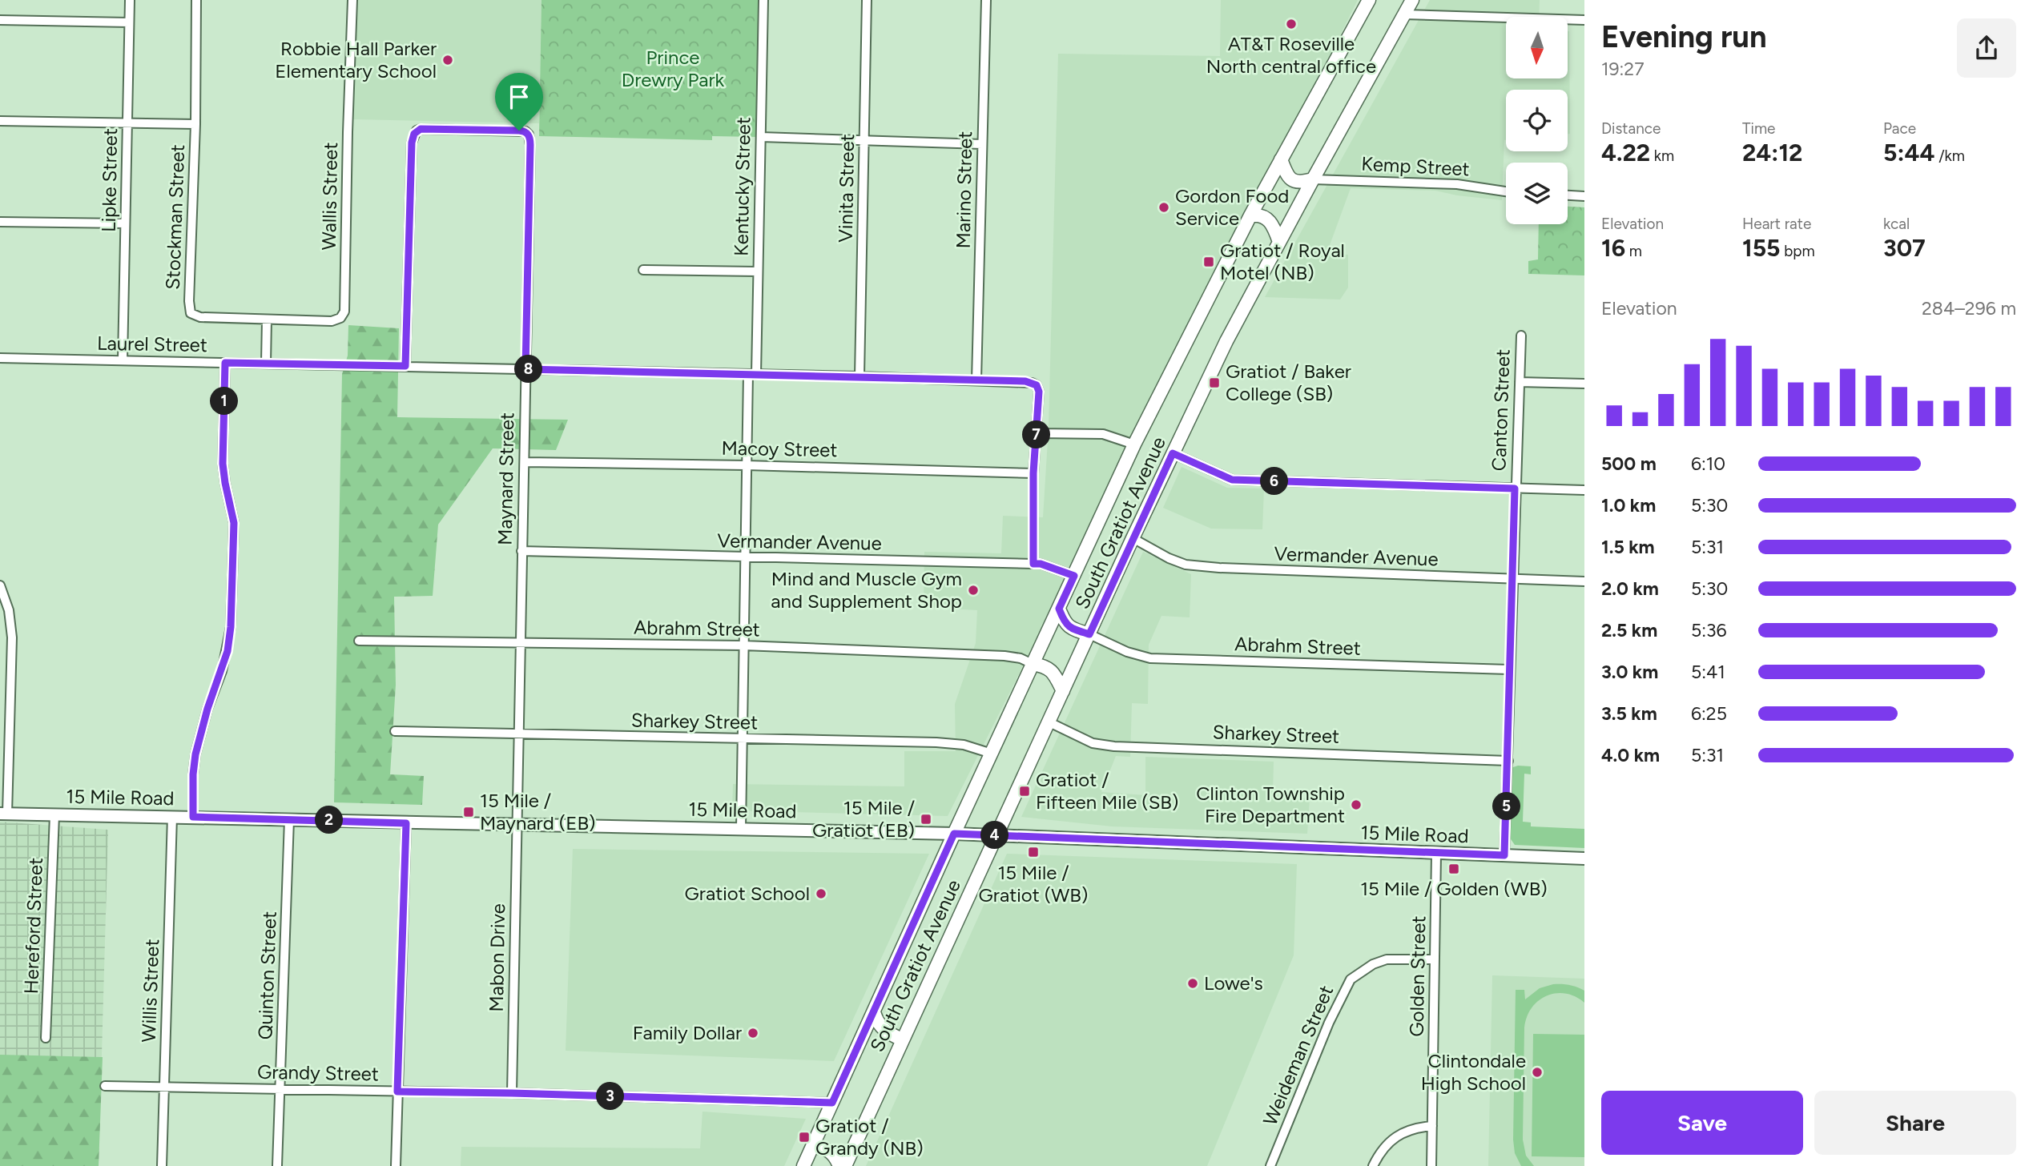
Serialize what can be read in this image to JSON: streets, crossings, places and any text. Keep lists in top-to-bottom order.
{
  "streets": {
    "main road": ["South Gratiot Avenue", "15 Mile Road"],
    "street": [
      "Kemp Street",
      "Lipke Street",
      "Kentucky Street",
      "Vinita Street",
      "Marino Street",
      "Wallis Street",
      "Stockman Street",
      "Laurel Street",
      "Canton Street",
      "Macoy Street",
      "Maynard Street",
      "Vermander Avenue",
      "Abrahm Street",
      "Sharkey Street",
      "Hereford Street",
      "Mabon Drive",
      "Quinton Street",
      "Golden Street",
      "Willis Street",
      "Weideman Street",
      "Grandy Street"
    ]
  },
  "crossings": [
    ["Kemp Street", "South Gratiot Avenue"],
    ["Lipke Street", "Laurel Street"],
    ["Kentucky Street", "Laurel Street"],
    ["Kentucky Street", "Macoy Street"],
    ["Kentucky Street", "Vermander Avenue"],
    ["Kentucky Street", "Abrahm Street"],
    ["Kentucky Street", "Sharkey Street"],
    ["Kentucky Street", "15 Mile Road"],
    ["Vinita Street", "Laurel Street"],
    ["Marino Street", "Laurel Street"],
    ["Wallis Street", "Stockman Street"],
    ["Laurel Street", "Maynard Street"],
    ["Canton Street", "Vermander Avenue"],
    ["Canton Street", "Abrahm Street"],
    ["Canton Street", "Sharkey Street"],
    ["Canton Street", "15 Mile Road"],
    ["Macoy Street", "Maynard Street"],
    ["Maynard Street", "Vermander Avenue"],
    ["Maynard Street", "Abrahm Street"],
    ["Maynard Street", "Sharkey Street"],
    ["Maynard Street", "15 Mile Road"],
    ["Maynard Street", "Mabon Drive"],
    ["South Gratiot Avenue", "Vermander Avenue"],
    ["South Gratiot Avenue", "Abrahm Street"],
    ["South Gratiot Avenue", "Sharkey Street"],
    ["South Gratiot Avenue", "15 Mile Road"],
    ["South Gratiot Avenue", "Grandy Street"],
    ["15 Mile Road", "Hereford Street"],
    ["15 Mile Road", "Mabon Drive"],
    ["15 Mile Road", "Quinton Street"],
    ["15 Mile Road", "Golden Street"],
    ["15 Mile Road", "Willis Street"],
    ["Mabon Drive", "Grandy Street"],
    ["Quinton Street", "Grandy Street"],
    ["Golden Street", "Weideman Street"],
    ["Willis Street", "Grandy Street"]
  ],
  "parks": ["Prince Drewry Park"],
  "places": {
    "other": [
      "AT&T Roseville North central office",
      "Robbie Hall Parker Elementary School",
      "Gordon Food Service",
      "Mind and Muscle Gym and Supplement Shop",
      "Clinton Township Fire Department",
      "Gratiot School",
      "Lowe's",
      "Family Dollar",
      "Clintondale High School"
    ],
    "transit": [
      "Gratiot / Royal Motel (NB)",
      "Gratiot / Baker College (SB)",
      "Gratiot / Fifteen Mile (SB)",
      "15 Mile / Maynard (EB)",
      "15 Mile / Gratiot (EB)",
      "15 Mile / Gratiot (WB)",
      "15 Mile / Golden (WB)",
      "Gratiot / Grandy (NB)"
    ]
  },
  "north": "bottom",
  "page": {
    "heading": ["Evening run", "19:27"],
    "stats": [
      ["Distance", "4.22 km"],
      ["Time", "24:12"],
      ["Pace", "5:44 /km"],
      ["Elevation", "16 m"],
      ["Heart rate", "155 bpm"],
      ["kcal", "307"]
    ],
    "chart": ["Elevation", "284–296 m"],
    "pins": [
      "8",
      "1",
      "7",
      "6",
      "5",
      "2",
      "4",
      "3"
    ],
    "list": [
      {
        "name": "500 m",
        "note": "6:10"
      },
      {
        "name": "1.0 km",
        "note": "5:30"
      },
      {
        "name": "1.5 km",
        "note": "5:31"
      },
      {
        "name": "2.0 km",
        "note": "5:30"
      },
      {
        "name": "2.5 km",
        "note": "5:36"
      },
      {
        "name": "3.0 km",
        "note": "5:41"
      },
      {
        "name": "3.5 km",
        "note": "6:25"
      },
      {
        "name": "4.0 km",
        "note": "5:31"
      }
    ],
    "buttons": ["Save", "Share"]
  }
}
